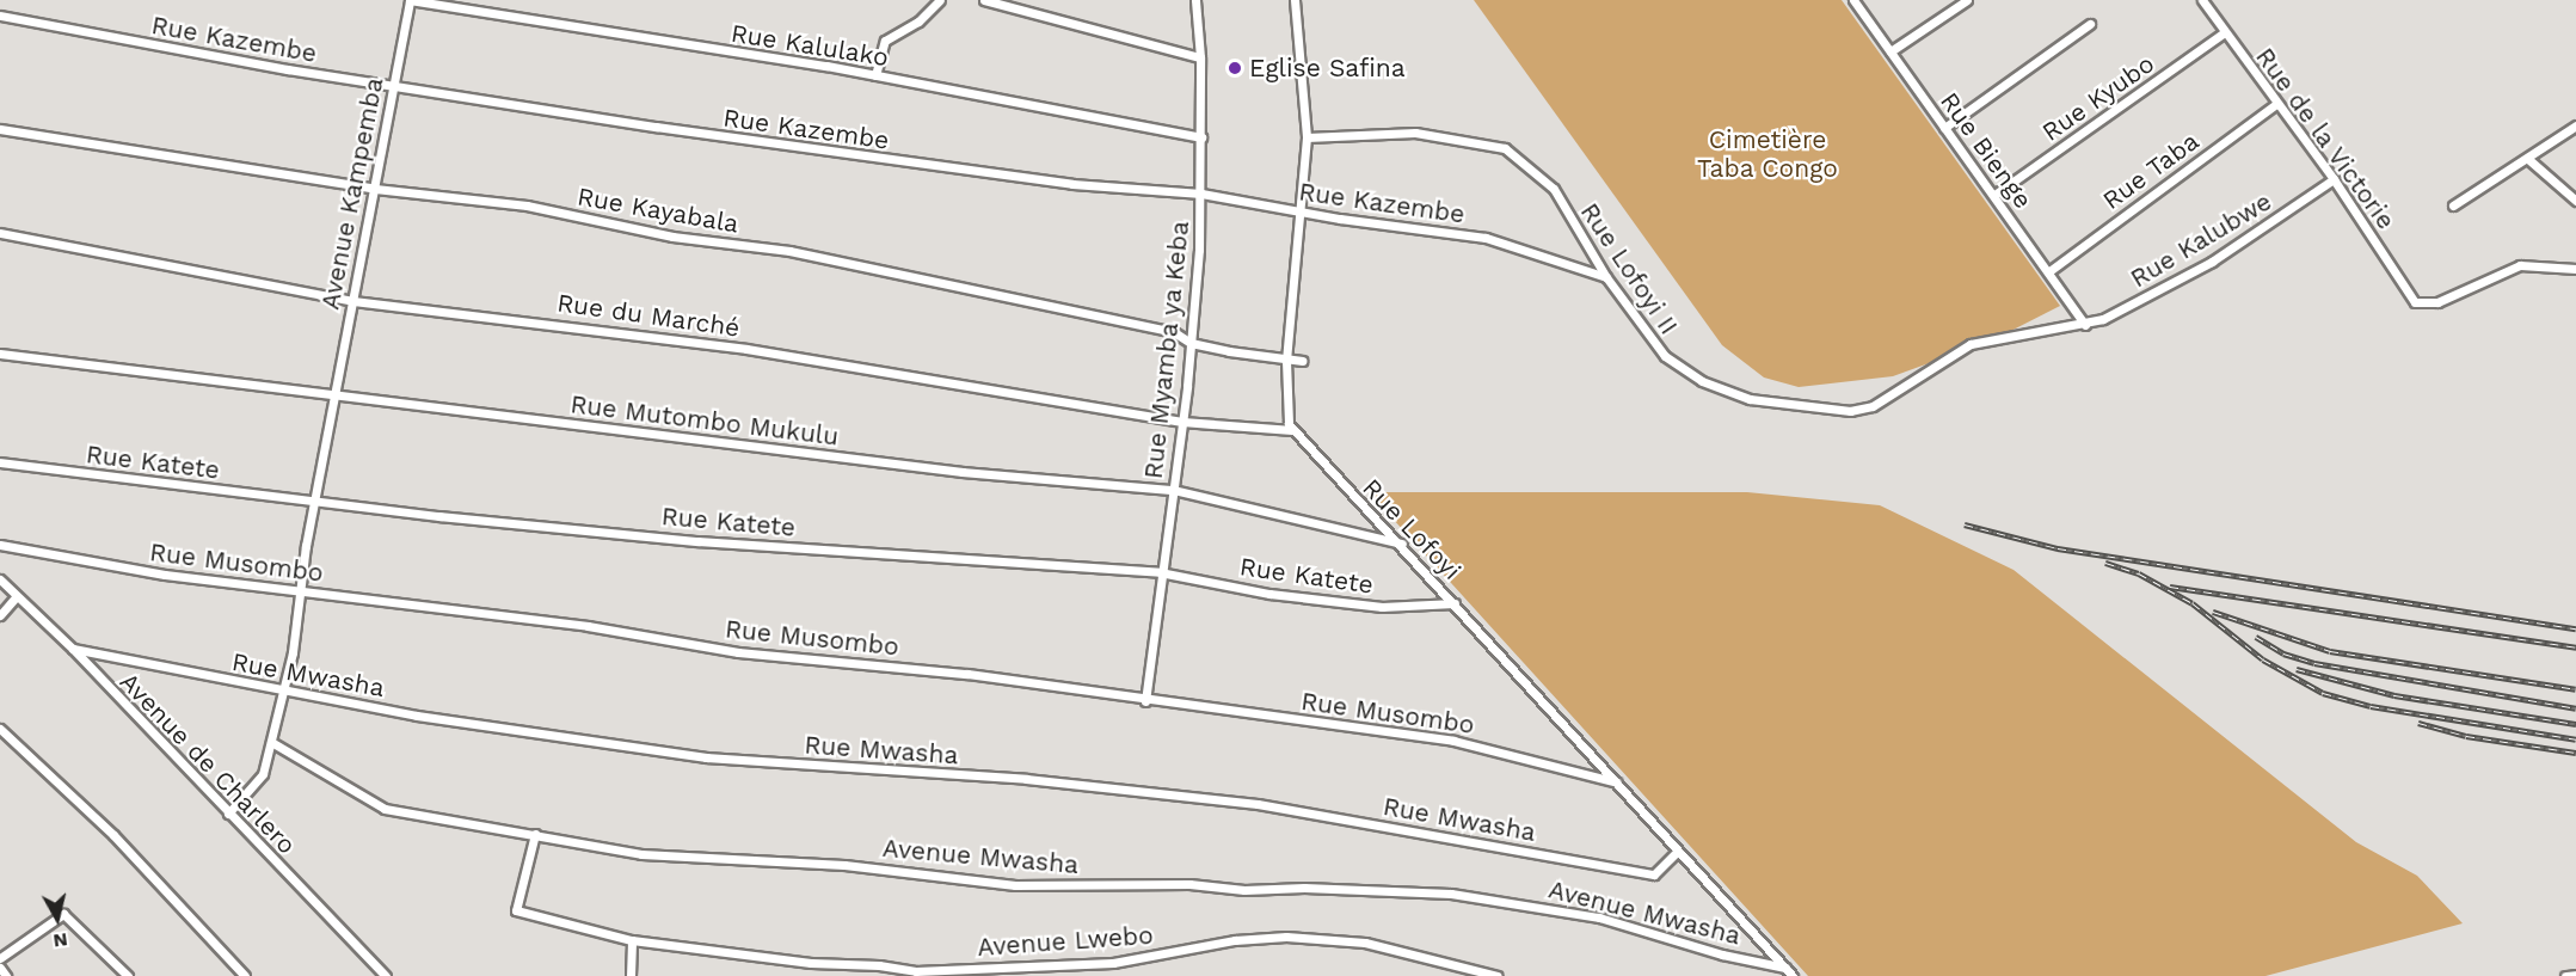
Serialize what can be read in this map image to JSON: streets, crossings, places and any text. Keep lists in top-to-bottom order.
{
  "streets": {
    "street": [
      "Rue Kazembe",
      "Rue Kalulako",
      "Rue Kyubo",
      "Rue de la Victorie",
      "Rue Bienge",
      "Rue Taba",
      "Avenue Kampemba",
      "Rue Kayabala",
      "Rue Kalubwe",
      "Rue Lofoyi II",
      "Rue du Marché",
      "Rue Myamba ya Keba",
      "Rue Mutombo Mukulu",
      "Rue Katete",
      "Rue Lofoyi",
      "Rue Musombo",
      "Rue Mwasha",
      "Avenue de Charlero",
      "Avenue Mwasha",
      "Avenue Lwebo"
    ]
  },
  "crossings": [
    ["Rue Kazembe", "Avenue Kampemba"],
    ["Rue Kazembe", "Rue Lofoyi II"],
    ["Rue Kazembe", "Rue Myamba ya Keba"],
    ["Rue Kalulako", "Avenue Kampemba"],
    ["Rue Kalulako", "Rue Myamba ya Keba"],
    ["Rue Kyubo", "Rue de la Victorie"],
    ["Rue Kyubo", "Rue Bienge"],
    ["Rue de la Victorie", "Rue Taba"],
    ["Rue de la Victorie", "Rue Kalubwe"],
    ["Rue Bienge", "Rue Taba"],
    ["Rue Bienge", "Rue Kalubwe"],
    ["Rue Bienge", "Rue Lofoyi II"],
    ["Avenue Kampemba", "Rue Kayabala"],
    ["Avenue Kampemba", "Rue du Marché"],
    ["Avenue Kampemba", "Rue Mutombo Mukulu"],
    ["Avenue Kampemba", "Rue Katete"],
    ["Avenue Kampemba", "Rue Musombo"],
    ["Avenue Kampemba", "Rue Mwasha"],
    ["Avenue Kampemba", "Avenue de Charlero"],
    ["Avenue Kampemba", "Avenue Mwasha"],
    ["Rue Kayabala", "Rue Myamba ya Keba"],
    ["Rue Kalubwe", "Rue Lofoyi II"],
    ["Rue du Marché", "Rue Myamba ya Keba"],
    ["Rue du Marché", "Rue Lofoyi"],
    ["Rue Myamba ya Keba", "Rue Mutombo Mukulu"],
    ["Rue Myamba ya Keba", "Rue Katete"],
    ["Rue Myamba ya Keba", "Rue Musombo"],
    ["Rue Mutombo Mukulu", "Rue Lofoyi"],
    ["Rue Katete", "Rue Lofoyi"],
    ["Rue Lofoyi", "Rue Musombo"],
    ["Rue Lofoyi", "Rue Mwasha"],
    ["Rue Lofoyi", "Avenue Mwasha"],
    ["Rue Mwasha", "Avenue de Charlero"],
    ["Avenue Mwasha", "Avenue Lwebo"]
  ],
  "parks": ["Cimetière Taba Congo"],
  "places": ["Eglise Safina"],
  "north": "bottom"
}
